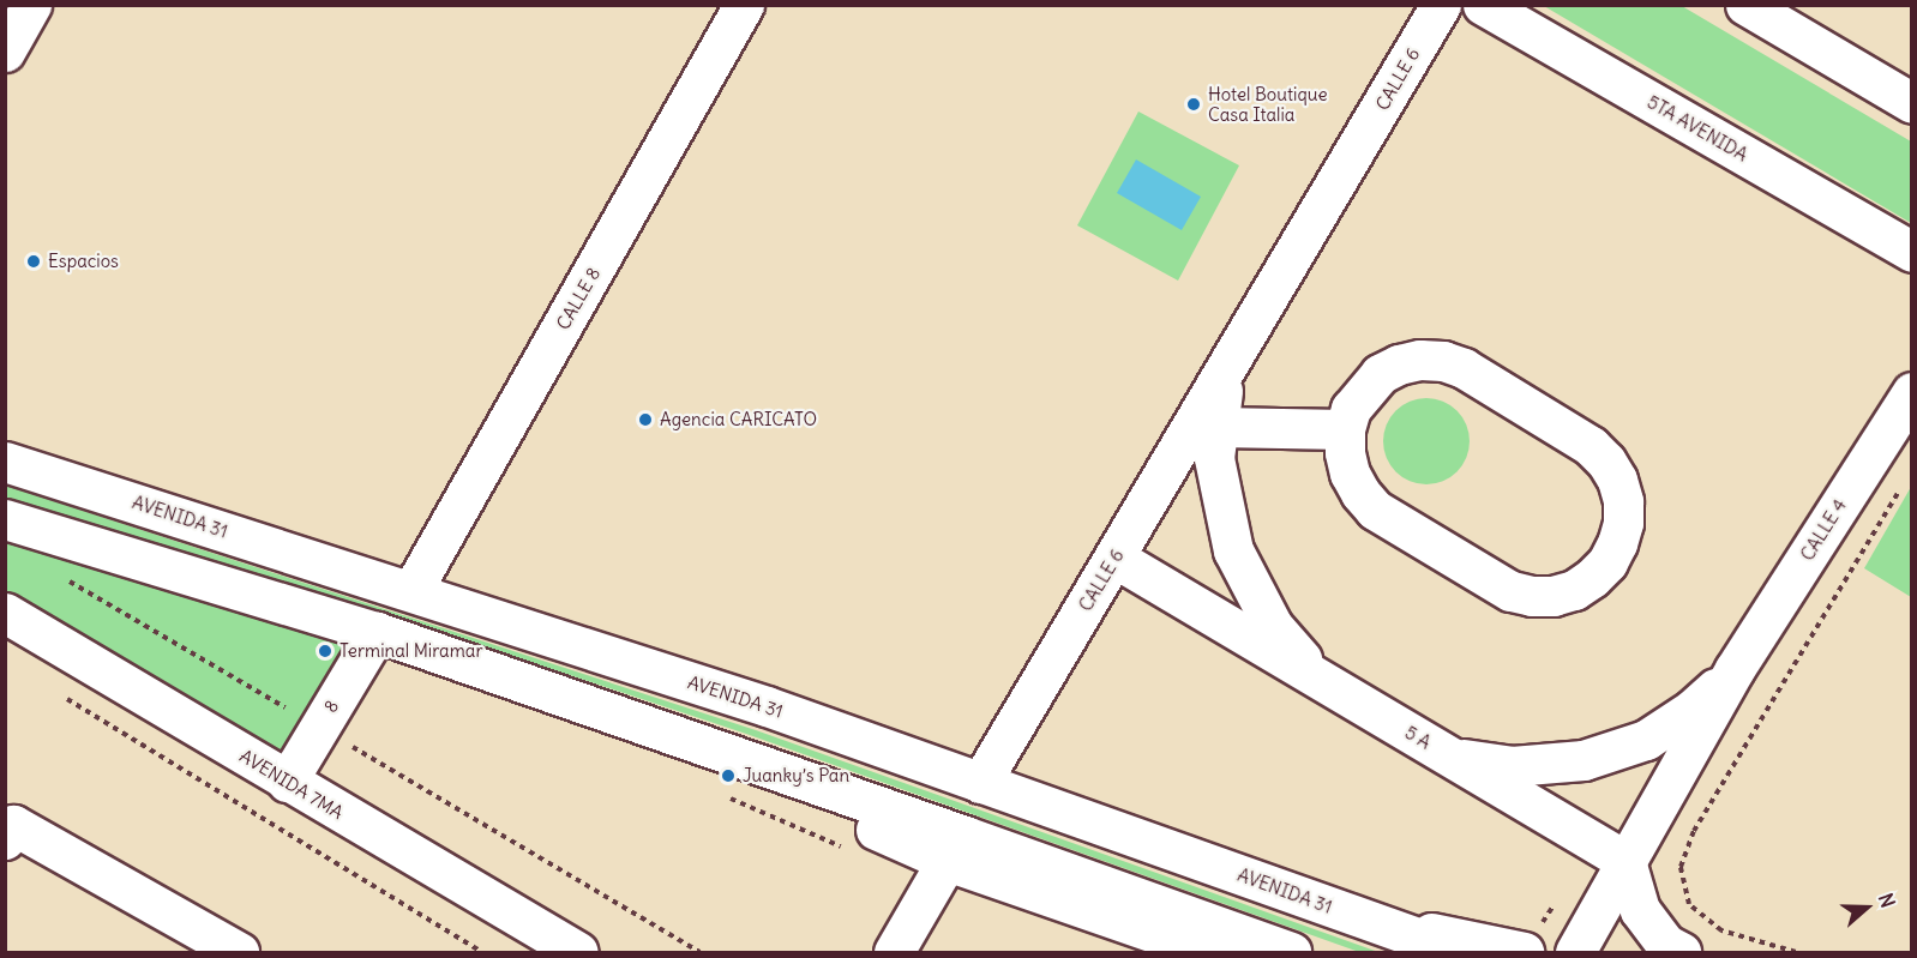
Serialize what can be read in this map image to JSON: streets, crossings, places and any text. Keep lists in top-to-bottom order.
{
  "streets": {
    "main road": [
      "CALLE 6",
      "5TA AVENIDA",
      "CALLE 8",
      "AVENIDA 31",
      "CALLE 4",
      "8",
      "5 A",
      "AVENIDA 7MA"
    ]
  },
  "crossings": [
    ["CALLE 6", "AVENIDA 31"],
    ["CALLE 6", "5 A"],
    ["CALLE 8", "AVENIDA 31"],
    ["CALLE 4", "5 A"],
    ["8", "AVENIDA 7MA"]
  ],
  "places": [
    "Hotel Boutique Casa Italia",
    "Espacios",
    "Agencia CARICATO",
    "Terminal Miramar",
    "Juanky’s Pan"
  ],
  "north": "right"
}
